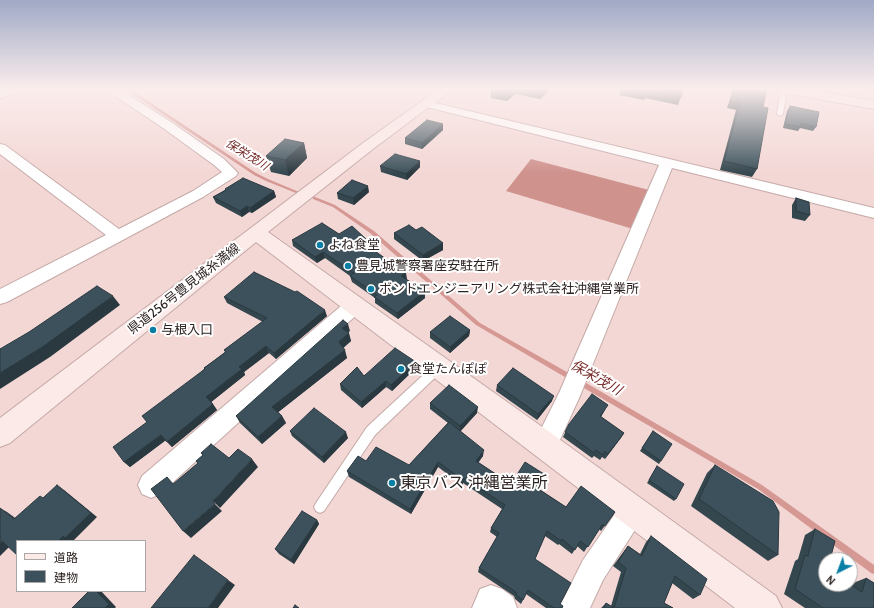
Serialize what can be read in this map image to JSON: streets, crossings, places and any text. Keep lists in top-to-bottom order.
{
  "streets": {
    "main road": ["県道256号豊見城糸満線"]
  },
  "water": ["保栄茂川"],
  "places": [
    "よね食堂",
    "豊見城警察署座安駐在所",
    "ボンドエンジニアリング株式会社沖縄営業所",
    "与根入口",
    "食堂たんぽぽ",
    "東京バス 沖縄営業所"
  ],
  "legend": ["道路", "建物"],
  "north": "bottom left"
}
